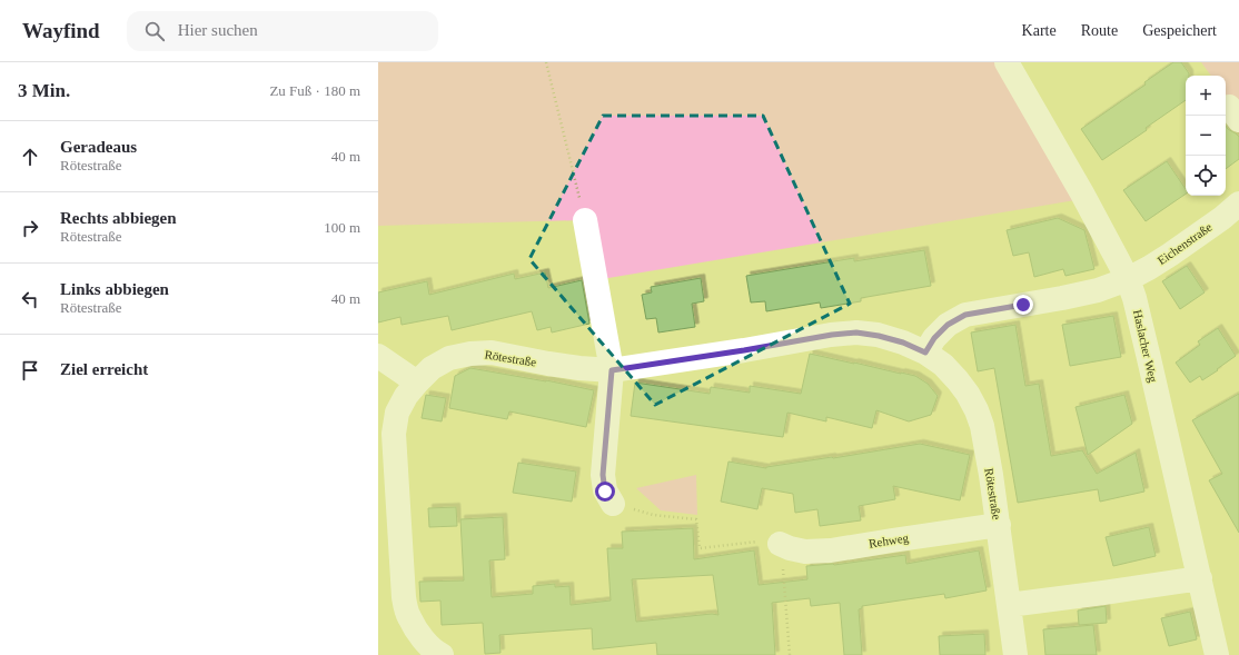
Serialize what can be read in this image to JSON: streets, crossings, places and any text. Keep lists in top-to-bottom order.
{
  "streets": {
    "street": [
      "Eichenstraße",
      "Haslacher Weg",
      "Rötestraße",
      "Rehweg"
    ]
  },
  "crossings": [
    ["Eichenstraße", "Haslacher Weg"],
    ["Rötestraße", "Rehweg"]
  ],
  "page": {
    "header": "Wayfind",
    "search": "Hier suchen",
    "nav": ["Karte", "Route", "Gespeichert"],
    "heading": ["3 Min.", "Zu Fuß · 180 m"],
    "map_buttons": ["+", "−"],
    "list": [
      ["Geradeaus", "Rötestraße", "40 m"],
      ["Rechts abbiegen", "Rötestraße", "100 m"],
      ["Links abbiegen", "Rötestraße", "40 m"],
      "Ziel erreicht"
    ]
  }
}
